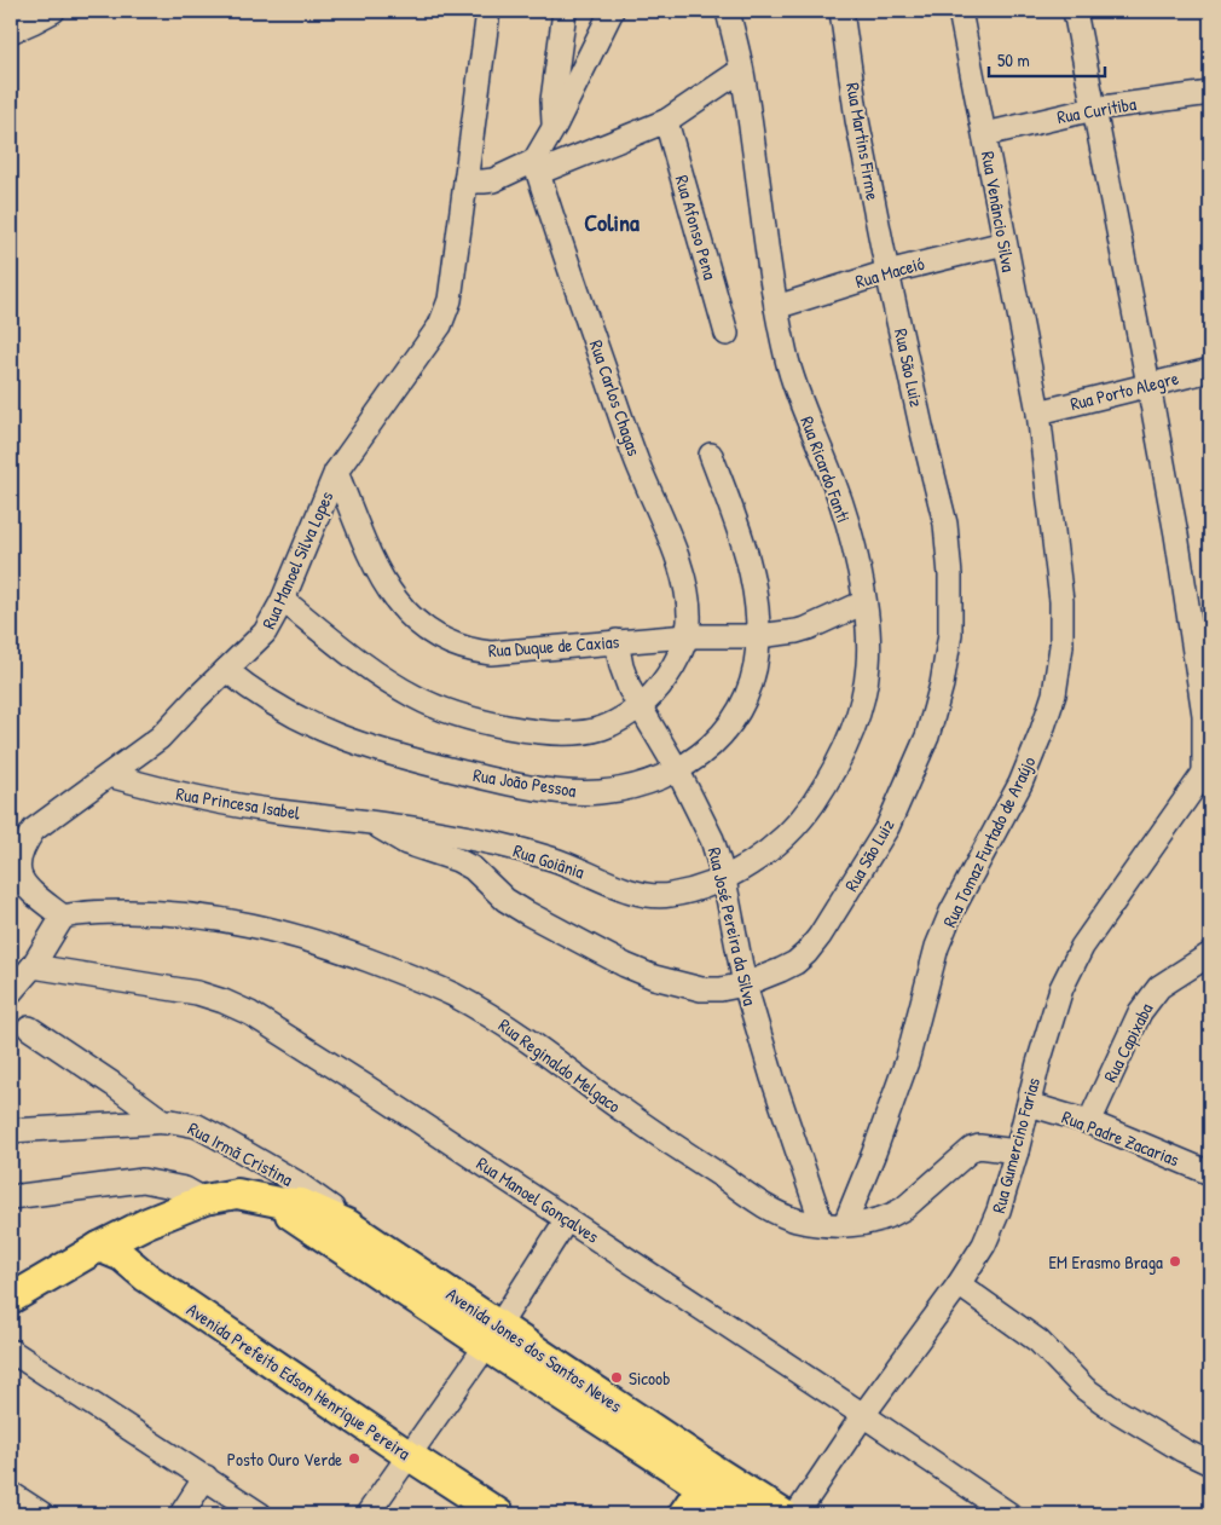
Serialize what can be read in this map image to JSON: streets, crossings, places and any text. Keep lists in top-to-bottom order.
{
  "streets": {
    "main road": ["Avenida Jones dos Santos Neves", "Avenida Prefeito Edson Henrique Pereira"],
    "street": [
      "Rua Curitiba",
      "Rua Martins Firme",
      "Rua Venâncio Silva",
      "Rua Afonso Pena",
      "Rua Maceió",
      "Rua São Luiz",
      "Rua Porto Alegre",
      "Rua Carlos Chagas",
      "Rua Ricardo Fanti",
      "Rua Manoel Silva Lopes",
      "Rua Duque de Caxias",
      "Rua João Pessoa",
      "Rua Princesa Isabel",
      "Rua Tomaz Furtado de Araújo",
      "Rua Goiânia",
      "Rua José Pereira da Silva",
      "Rua Capixaba",
      "Rua Reginaldo Melgaco",
      "Rua Padre Zacarias",
      "Rua Gumercino Farias",
      "Rua Irmã Cristina",
      "Rua Manoel Gonçalves"
    ]
  },
  "crossings": [
    ["Rua Curitiba", "Rua Venâncio Silva"],
    ["Rua Martins Firme", "Rua Maceió"],
    ["Rua Martins Firme", "Rua São Luiz"],
    ["Rua Venâncio Silva", "Rua Maceió"],
    ["Rua Venâncio Silva", "Rua Porto Alegre"],
    ["Rua Venâncio Silva", "Rua Tomaz Furtado de Araújo"],
    ["Rua Maceió", "Rua São Luiz"],
    ["Rua Maceió", "Rua Ricardo Fanti"],
    ["Rua São Luiz", "Rua Princesa Isabel"],
    ["Rua São Luiz", "Rua Goiânia"],
    ["Rua São Luiz", "Rua José Pereira da Silva"],
    ["Rua Porto Alegre", "Rua Tomaz Furtado de Araújo"],
    ["Rua Carlos Chagas", "Rua Duque de Caxias"],
    ["Rua Ricardo Fanti", "Rua Duque de Caxias"],
    ["Rua Ricardo Fanti", "Rua Goiânia"],
    ["Rua Ricardo Fanti", "Rua José Pereira da Silva"],
    ["Rua Manoel Silva Lopes", "Rua Duque de Caxias"],
    ["Rua Manoel Silva Lopes", "Rua João Pessoa"],
    ["Rua Manoel Silva Lopes", "Rua Princesa Isabel"],
    ["Rua Manoel Silva Lopes", "Rua Reginaldo Melgaco"],
    ["Rua Duque de Caxias", "Rua João Pessoa"],
    ["Rua Duque de Caxias", "Rua José Pereira da Silva"],
    ["Rua João Pessoa", "Rua José Pereira da Silva"],
    ["Rua Princesa Isabel", "Rua Goiânia"],
    ["Rua Tomaz Furtado de Araújo", "Rua Reginaldo Melgaco"],
    ["Rua Goiânia", "Rua José Pereira da Silva"],
    ["Rua José Pereira da Silva", "Rua Reginaldo Melgaco"],
    ["Rua Capixaba", "Rua Padre Zacarias"],
    ["Rua Reginaldo Melgaco", "Rua Gumercino Farias"],
    ["Rua Padre Zacarias", "Rua Gumercino Farias"],
    ["Rua Gumercino Farias", "Rua Manoel Gonçalves"],
    ["Rua Irmã Cristina", "Avenida Jones dos Santos Neves"],
    ["Avenida Jones dos Santos Neves", "Avenida Prefeito Edson Henrique Pereira"]
  ],
  "districts": ["Colina"],
  "places": ["EM Erasmo Braga", "Sicoob", "Posto Ouro Verde"],
  "scale_bar": "50 m"
}
